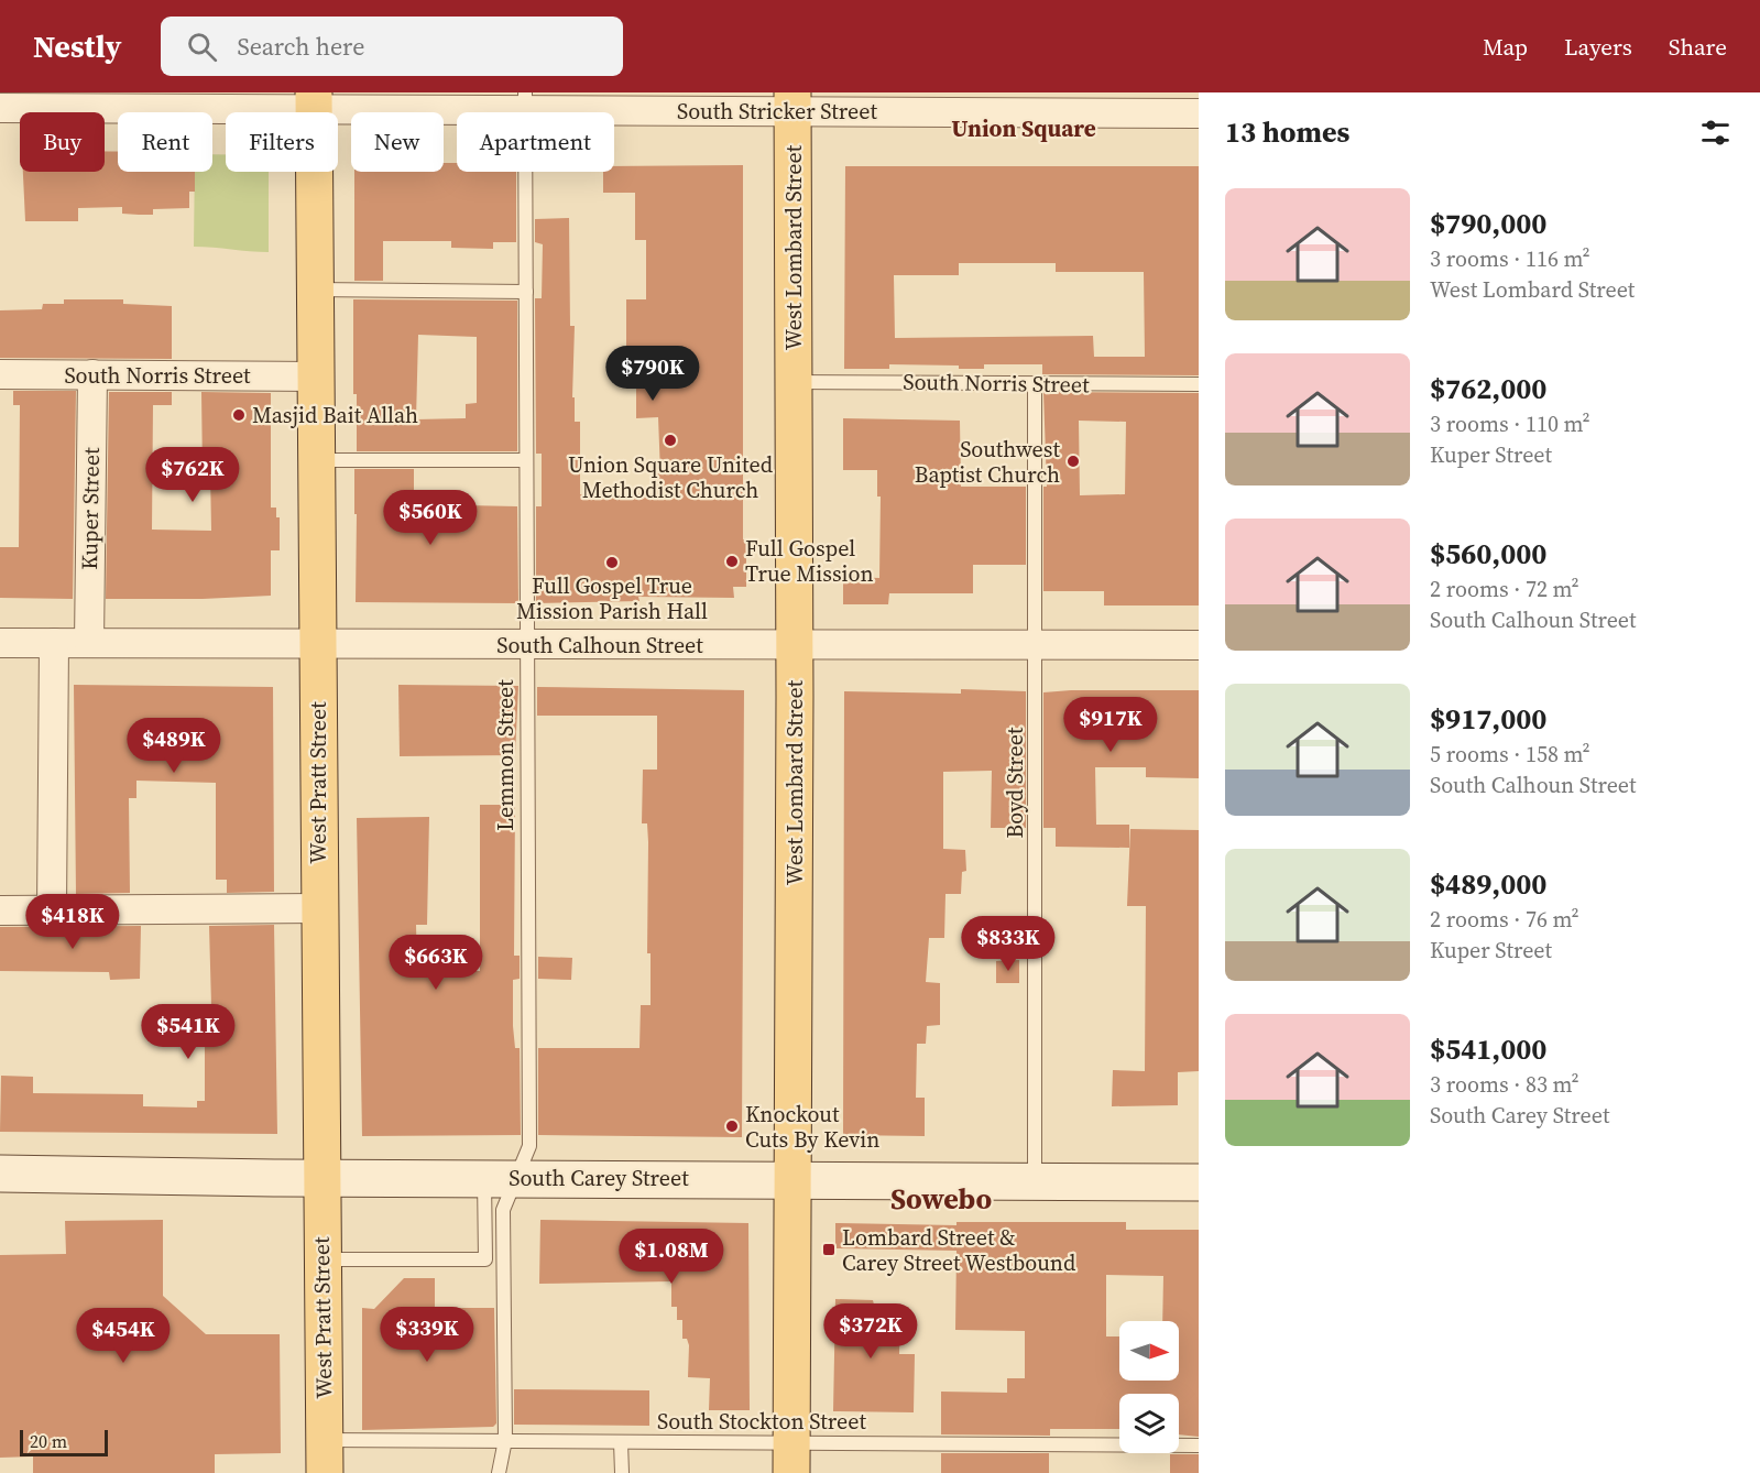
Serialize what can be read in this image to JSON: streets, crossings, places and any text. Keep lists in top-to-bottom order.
{
  "streets": {
    "main road": ["West Lombard Street", "West Pratt Street", "South Carey Street"],
    "street": [
      "South Stricker Street",
      "South Norris Street",
      "Kuper Street",
      "South Calhoun Street"
    ],
    "lane": ["Lemmon Street", "Boyd Street", "South Stockton Street"]
  },
  "crossings": [
    ["South Stricker Street", "West Lombard Street"],
    ["South Stricker Street", "Lemmon Street"],
    ["South Stricker Street", "West Pratt Street"],
    ["West Lombard Street", "South Norris Street"],
    ["West Lombard Street", "South Calhoun Street"],
    ["West Lombard Street", "South Carey Street"],
    ["West Lombard Street", "South Stockton Street"],
    ["South Norris Street", "Kuper Street"],
    ["South Norris Street", "West Pratt Street"],
    ["South Norris Street", "Boyd Street"],
    ["Kuper Street", "South Calhoun Street"],
    ["South Calhoun Street", "Lemmon Street"],
    ["South Calhoun Street", "West Pratt Street"],
    ["South Calhoun Street", "Boyd Street"],
    ["Lemmon Street", "South Carey Street"],
    ["Lemmon Street", "South Stockton Street"],
    ["West Pratt Street", "South Carey Street"],
    ["West Pratt Street", "South Stockton Street"],
    ["Boyd Street", "South Carey Street"]
  ],
  "districts": ["Union Square", "Sowebo"],
  "places": {
    "other": [
      "Masjid Bait Allah",
      "Union Square United Methodist Church",
      "Southwest Baptist Church",
      "Full Gospel True Mission",
      "Full Gospel True Mission Parish Hall",
      "Knockout Cuts By Kevin"
    ],
    "transit": ["Lombard Street & Carey Street Westbound"]
  },
  "scale_bar": "20 m",
  "north": "right",
  "page": {
    "header": "Nestly",
    "search": "Search here",
    "nav": ["Map", "Layers", "Share"],
    "heading": "13 homes",
    "chip": [
      "Buy",
      "Rent",
      "Filters",
      "New",
      "Apartment"
    ],
    "list": [
      {
        "name": "$790,000",
        "note": "3 rooms · 116 m² · West Lombard Street"
      },
      {
        "name": "$762,000",
        "note": "3 rooms · 110 m² · Kuper Street"
      },
      {
        "name": "$560,000",
        "note": "2 rooms · 72 m² · South Calhoun Street"
      },
      {
        "name": "$917,000",
        "note": "5 rooms · 158 m² · South Calhoun Street"
      },
      {
        "name": "$489,000",
        "note": "2 rooms · 76 m² · Kuper Street"
      },
      {
        "name": "$541,000",
        "note": "3 rooms · 83 m² · South Carey Street"
      }
    ],
    "price": [
      "$790K",
      "$762K",
      "$560K",
      "$917K",
      "$489K",
      "$418K",
      "$833K",
      "$663K",
      "$541K",
      "$1.08M",
      "$372K",
      "$339K",
      "$454K"
    ],
    "scale": "20 m"
  }
}
